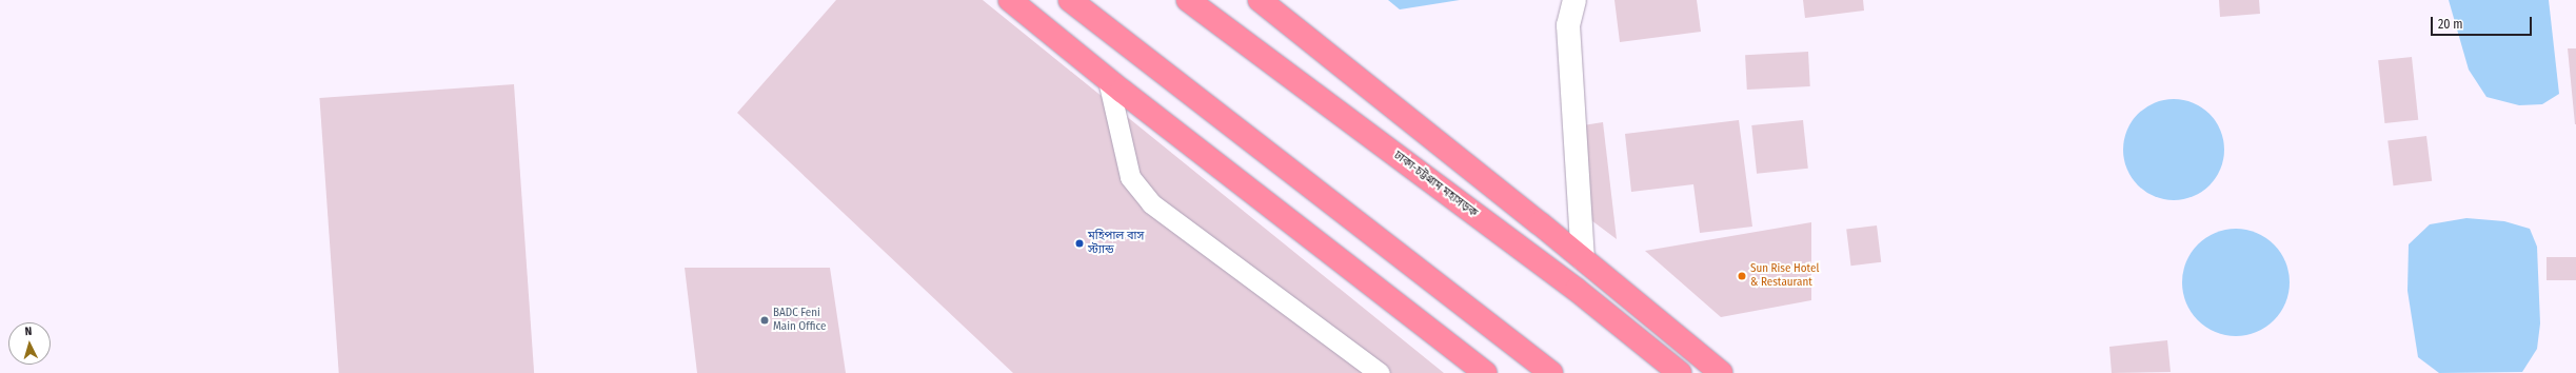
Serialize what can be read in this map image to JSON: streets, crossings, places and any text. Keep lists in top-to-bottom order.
{
  "streets": {
    "highway": ["ঢাকা-চট্টগ্রাম মহাসড়ক"]
  },
  "places": ["মহিপাল বাস স্ট্যান্ড", "Sun Rise Hotel & Restaurant", "BADC Feni Main Office"],
  "scale_bar": "20 m",
  "north": "top"
}
